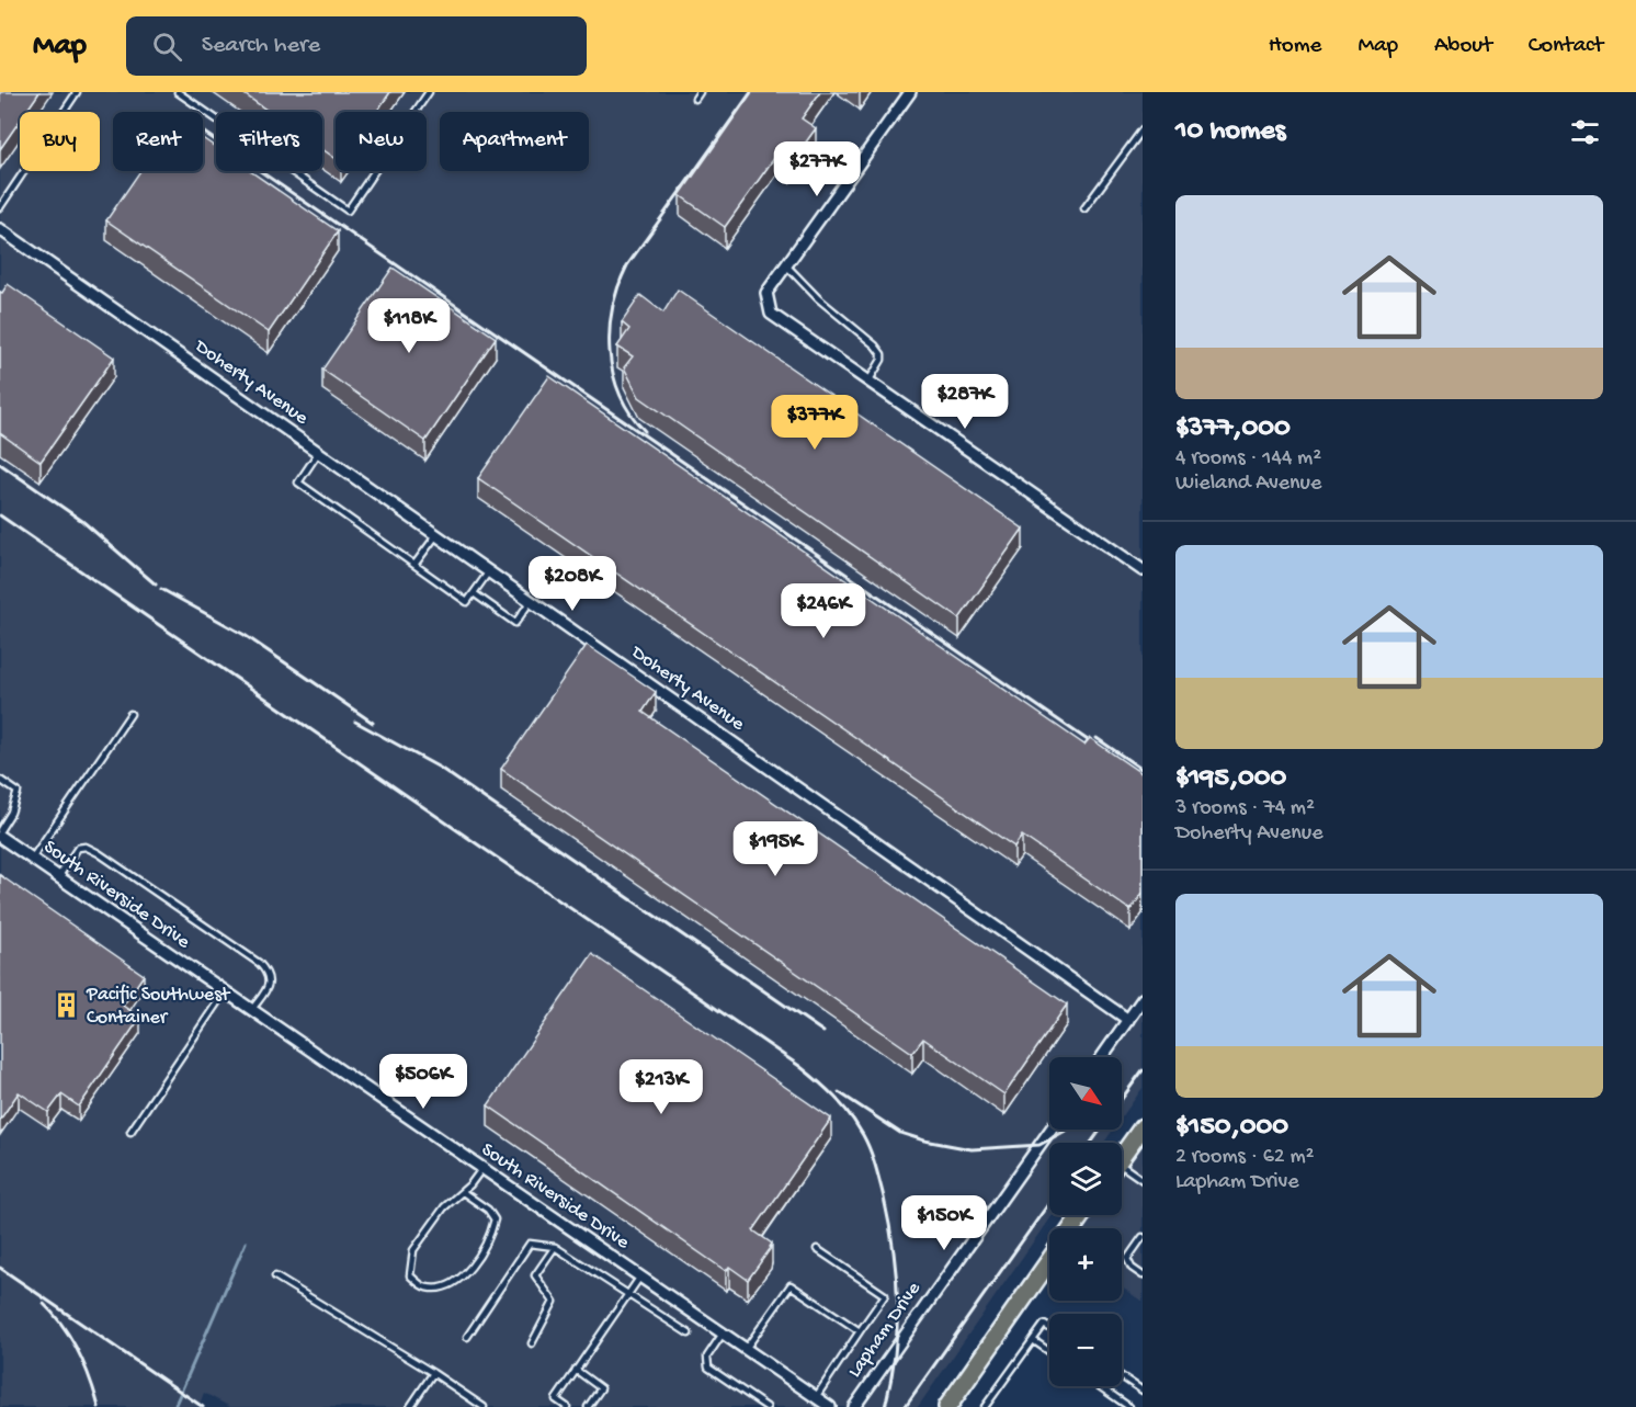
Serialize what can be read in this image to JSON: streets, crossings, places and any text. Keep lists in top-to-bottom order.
{
  "streets": {
    "street": ["Doherty Avenue", "South Riverside Drive", "Lapham Drive"]
  },
  "places": {
    "building": ["Pacific Southwest Container"]
  },
  "north": "bottom right",
  "page": {
    "header": "Map",
    "search": "Search here",
    "nav": [
      "Home",
      "Map",
      "About",
      "Contact"
    ],
    "heading": "10 homes",
    "chip": [
      "Buy",
      "Rent",
      "Filters",
      "New",
      "Apartment"
    ],
    "price": [
      "$277K",
      "$118K",
      "$287K",
      "$377K",
      "$208K",
      "$246K",
      "$195K",
      "$506K",
      "$213K",
      "$150K"
    ],
    "list": [
      {
        "name": "$377,000",
        "note": "4 rooms · 144 m² · Wieland Avenue"
      },
      {
        "name": "$195,000",
        "note": "3 rooms · 74 m² · Doherty Avenue"
      },
      {
        "name": "$150,000",
        "note": "2 rooms · 62 m² · Lapham Drive"
      }
    ],
    "map_buttons": ["+", "−"]
  }
}
